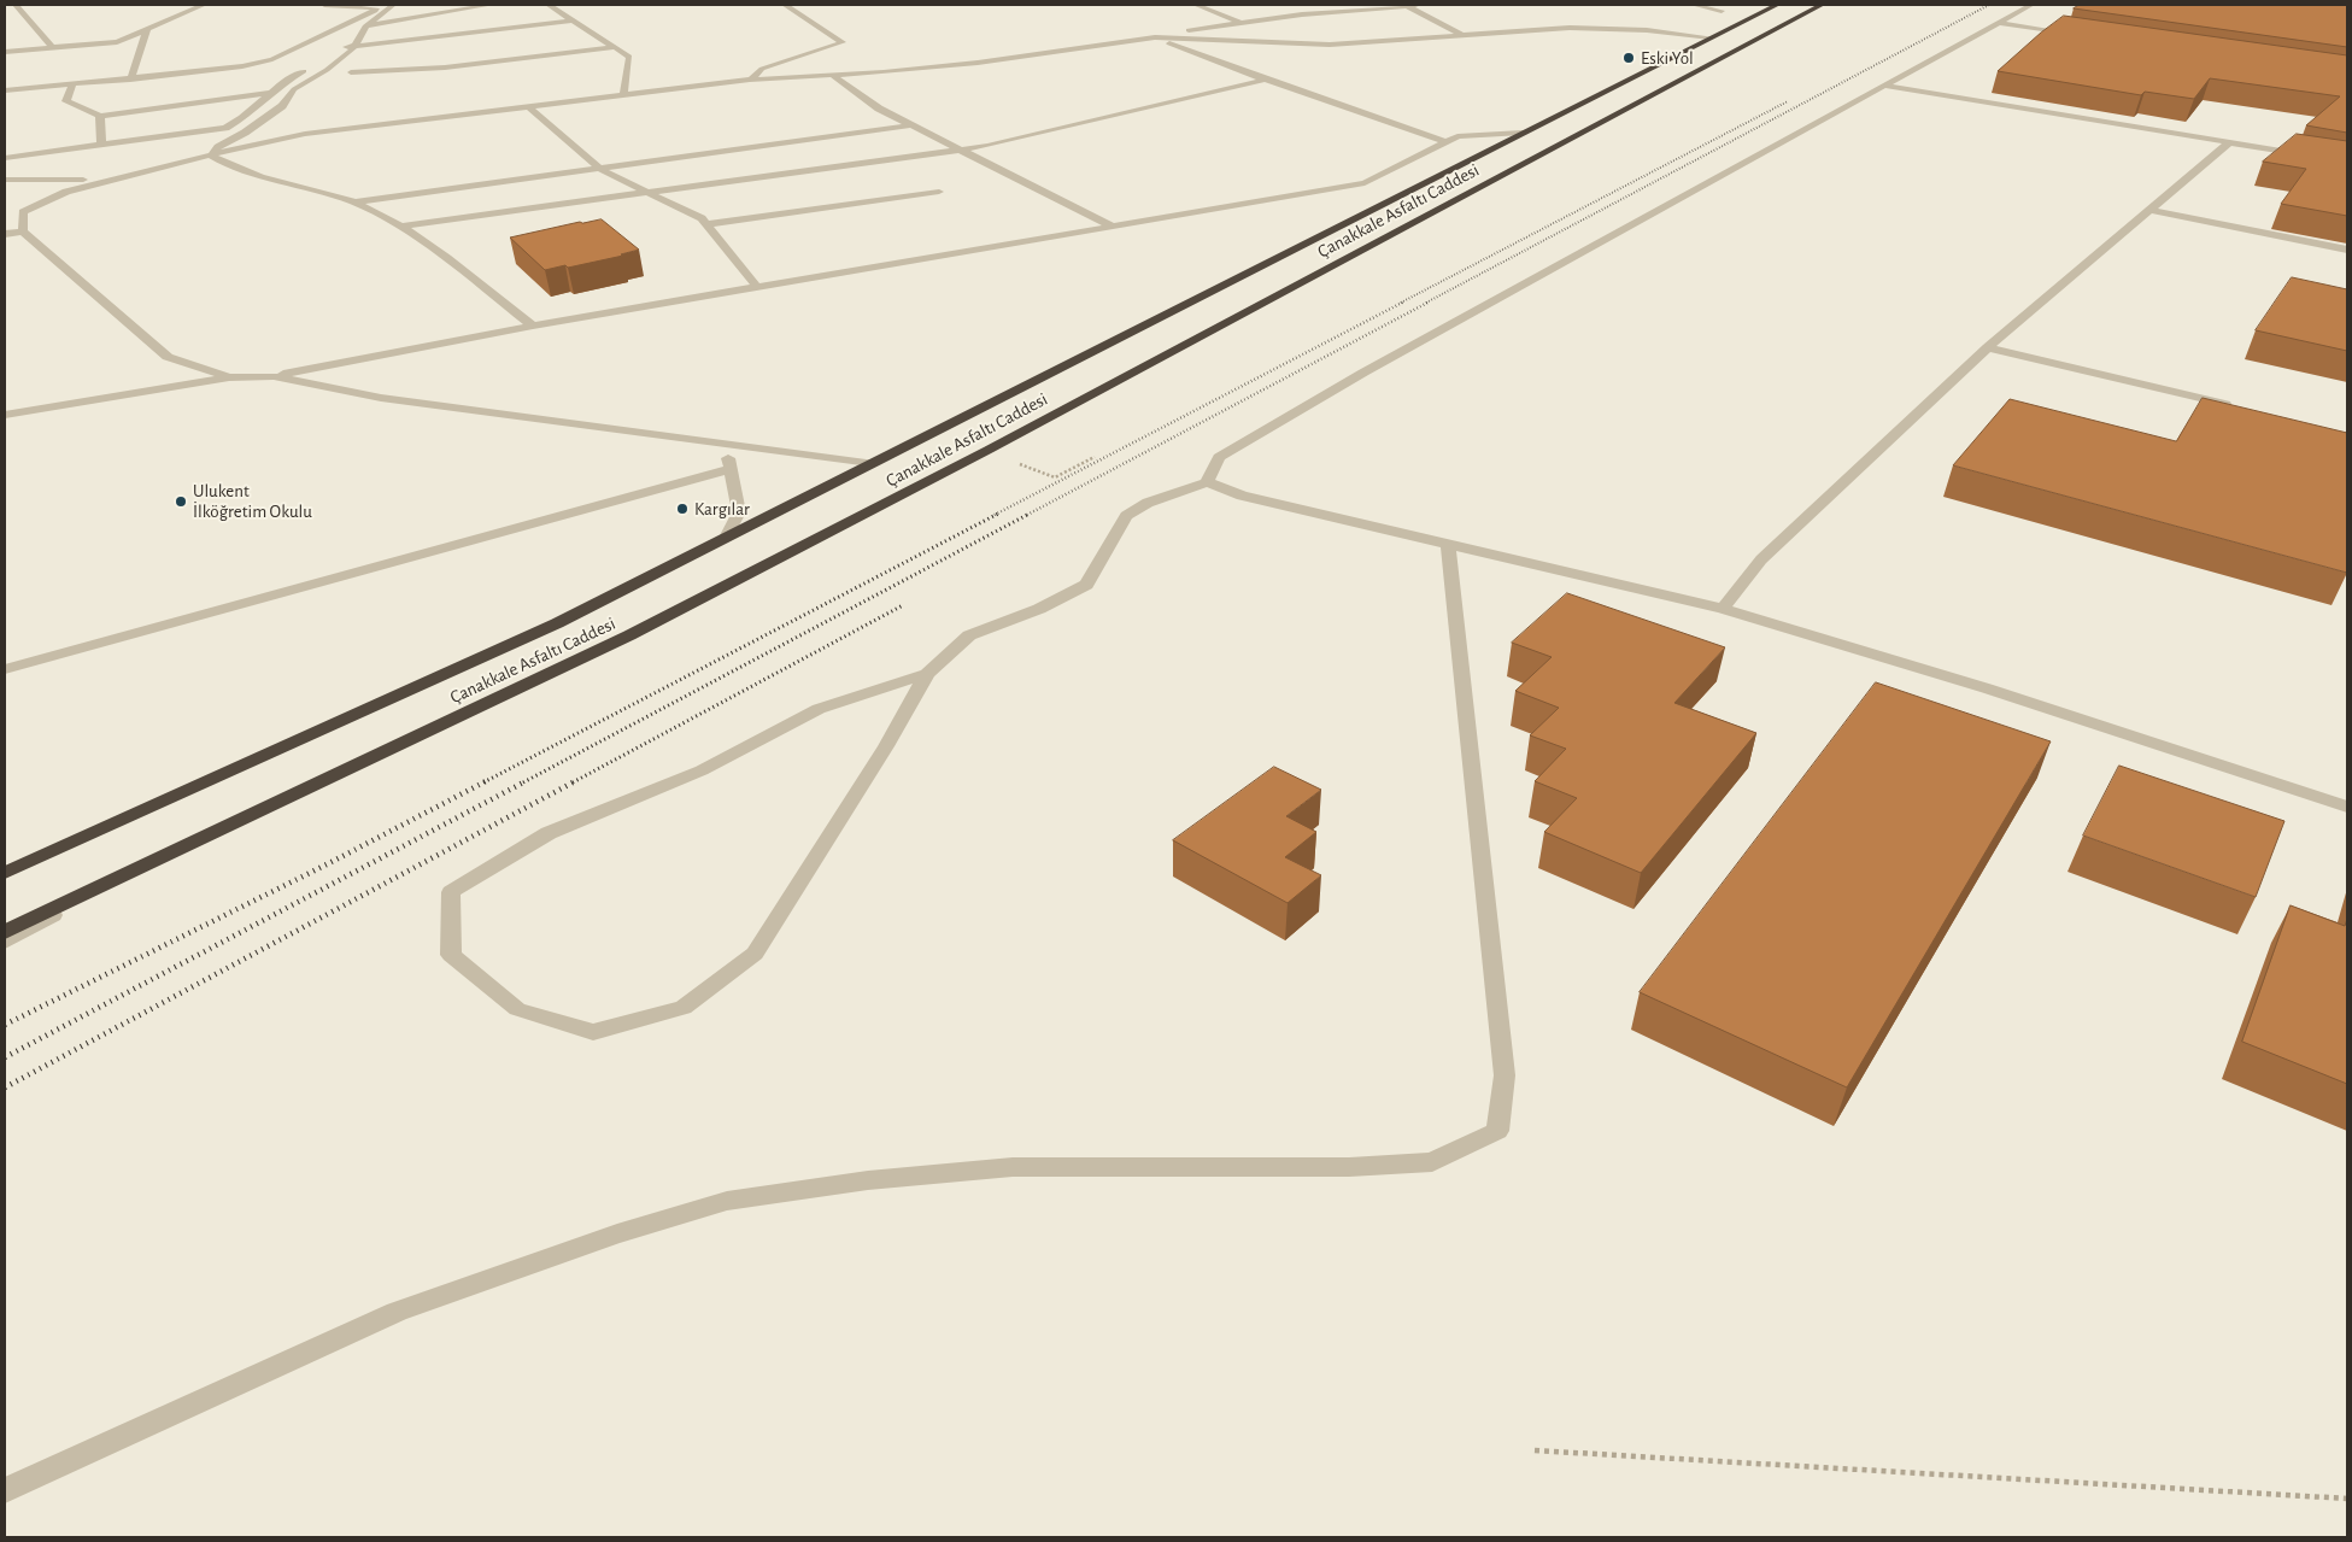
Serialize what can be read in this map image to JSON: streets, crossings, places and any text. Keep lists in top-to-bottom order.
{
  "streets": {
    "highway": ["Çanakkale Asfaltı Caddesi"]
  },
  "places": ["Eski Yol", "Ulukent İlköğretim Okulu", "Kargılar"]
}
